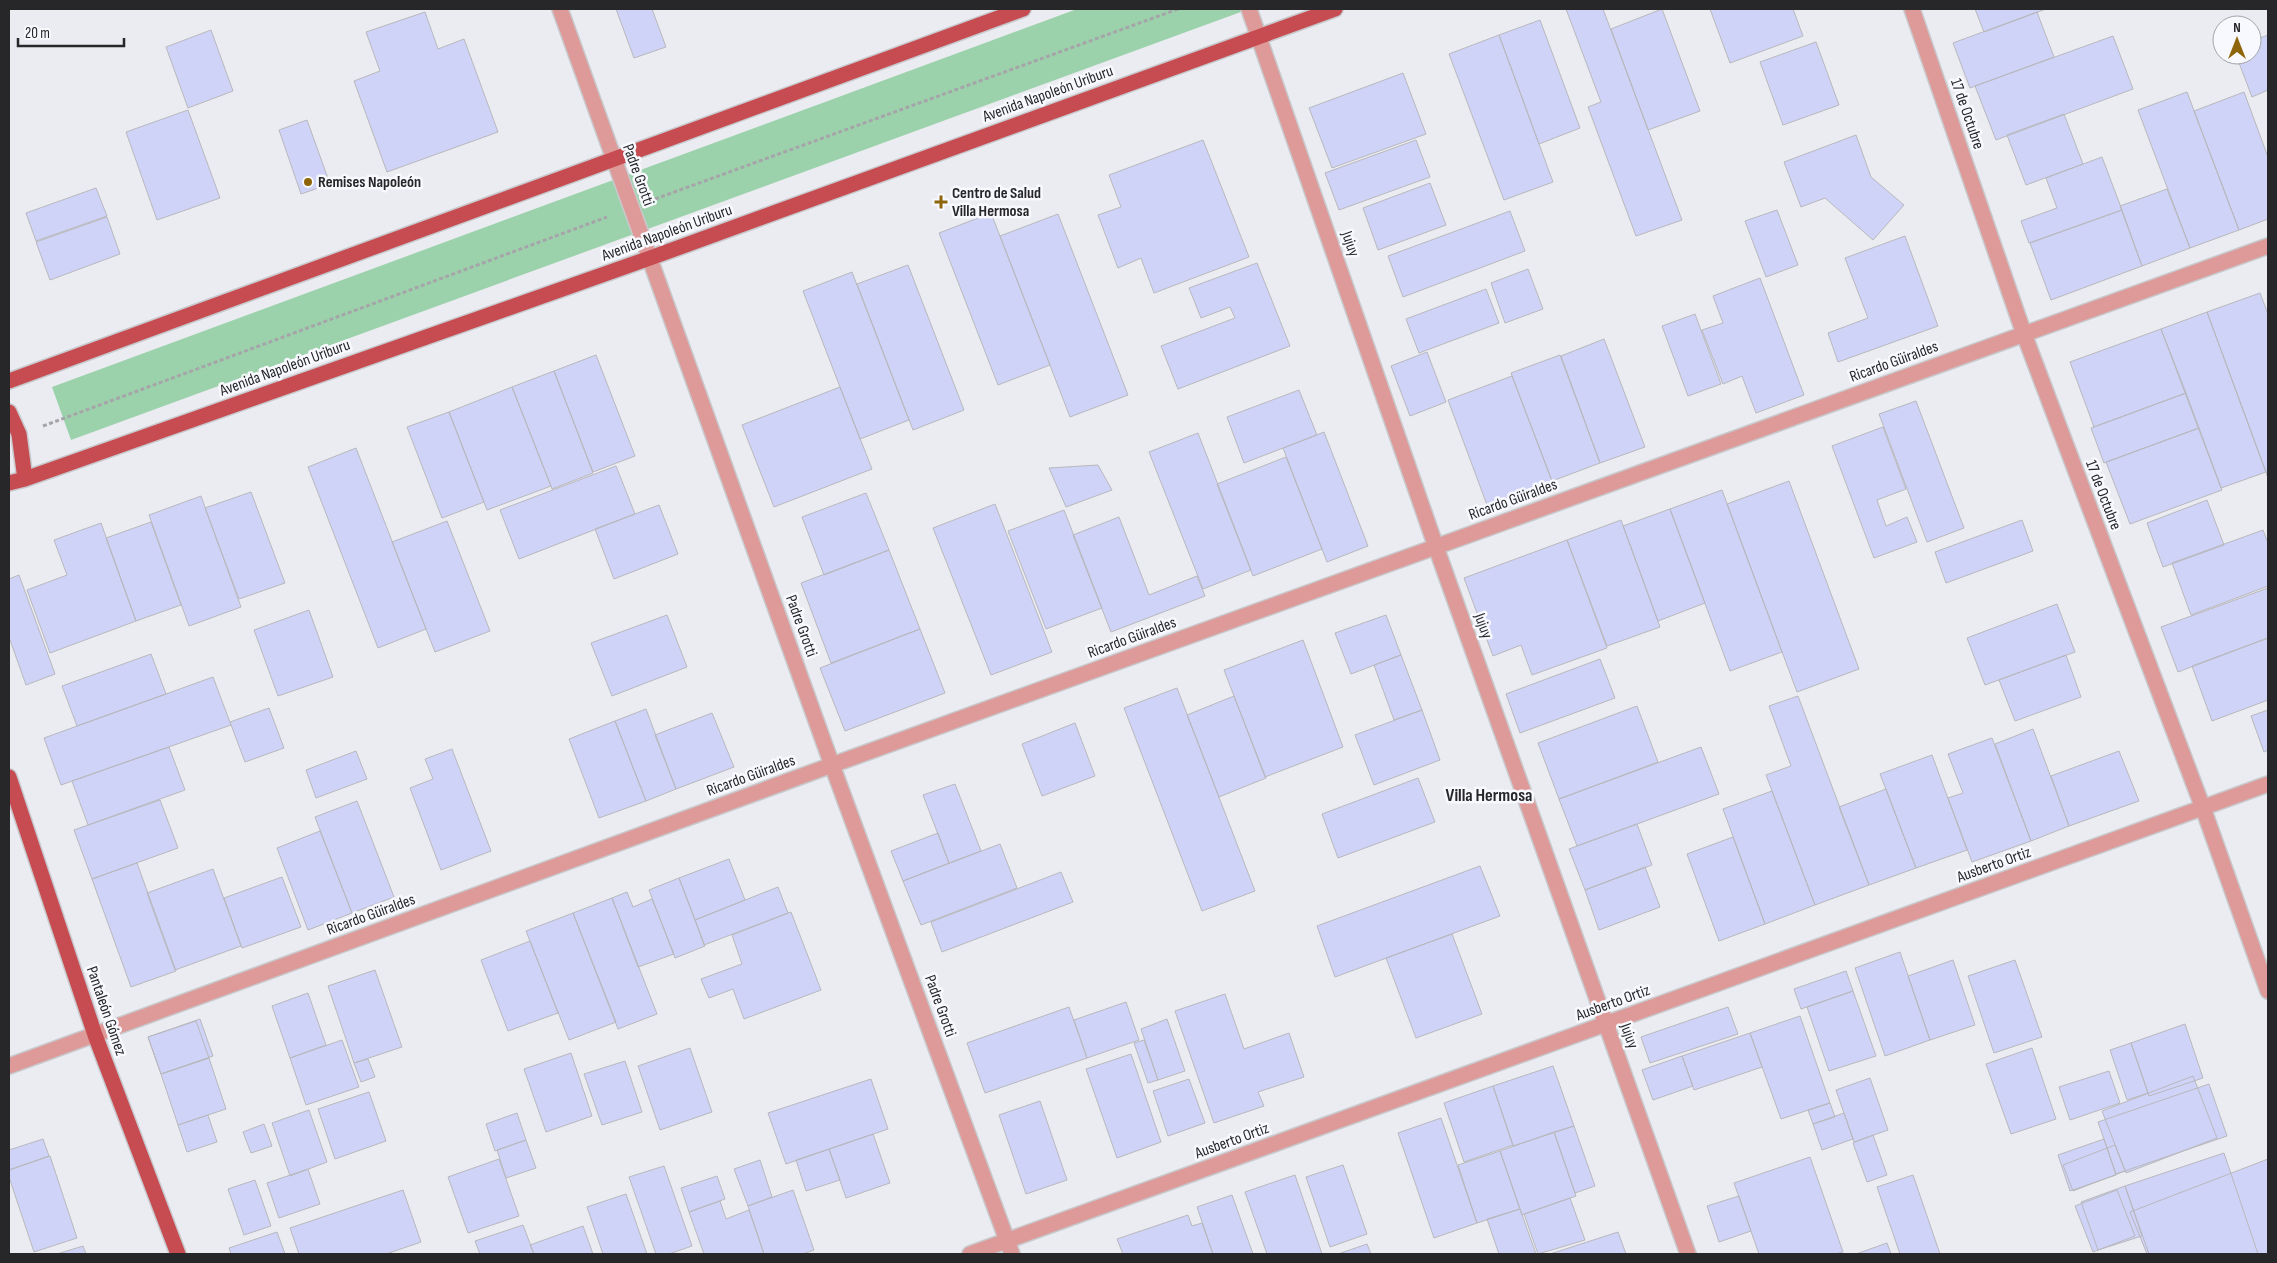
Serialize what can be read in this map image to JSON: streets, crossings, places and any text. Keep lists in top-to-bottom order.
{
  "streets": {
    "main road": ["Avenida Napoleón Uriburu", "Pantaleón Gómez"],
    "street": [
      "17 de Octubre",
      "Padre Grotti",
      "Jujuy",
      "Ricardo Güiraldes",
      "Ausberto Ortiz"
    ]
  },
  "crossings": [
    ["Avenida Napoleón Uriburu", "Padre Grotti"],
    ["Avenida Napoleón Uriburu", "Jujuy"],
    ["17 de Octubre", "Ricardo Güiraldes"],
    ["17 de Octubre", "Ausberto Ortiz"],
    ["Padre Grotti", "Ricardo Güiraldes"],
    ["Padre Grotti", "Ausberto Ortiz"],
    ["Jujuy", "Ricardo Güiraldes"],
    ["Jujuy", "Ausberto Ortiz"],
    ["Ricardo Güiraldes", "Pantaleón Gómez"]
  ],
  "districts": ["Villa Hermosa"],
  "places": {
    "other": ["Remises Napoleón"],
    "health": ["Centro de Salud Villa Hermosa"]
  },
  "scale_bar": "20 m",
  "north": "top"
}
